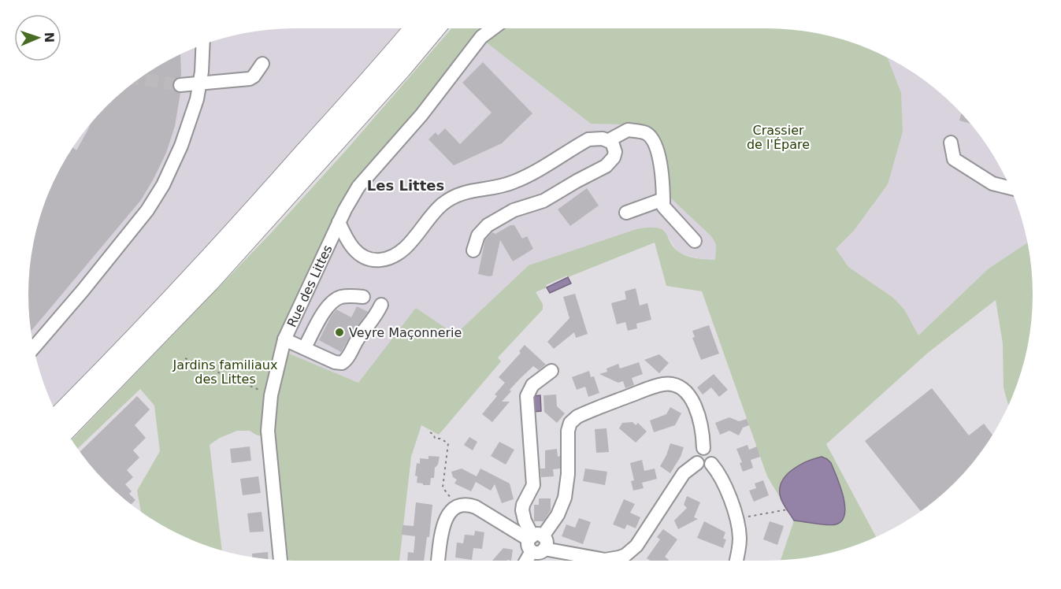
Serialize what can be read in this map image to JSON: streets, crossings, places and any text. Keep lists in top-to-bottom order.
{
  "streets": {
    "street": ["Rue des Littes"]
  },
  "districts": ["Les Littes"],
  "parks": ["Crassier de l'Épare", "Jardins familiaux des Littes"],
  "places": ["Veyre Maçonnerie"],
  "north": "right"
}
